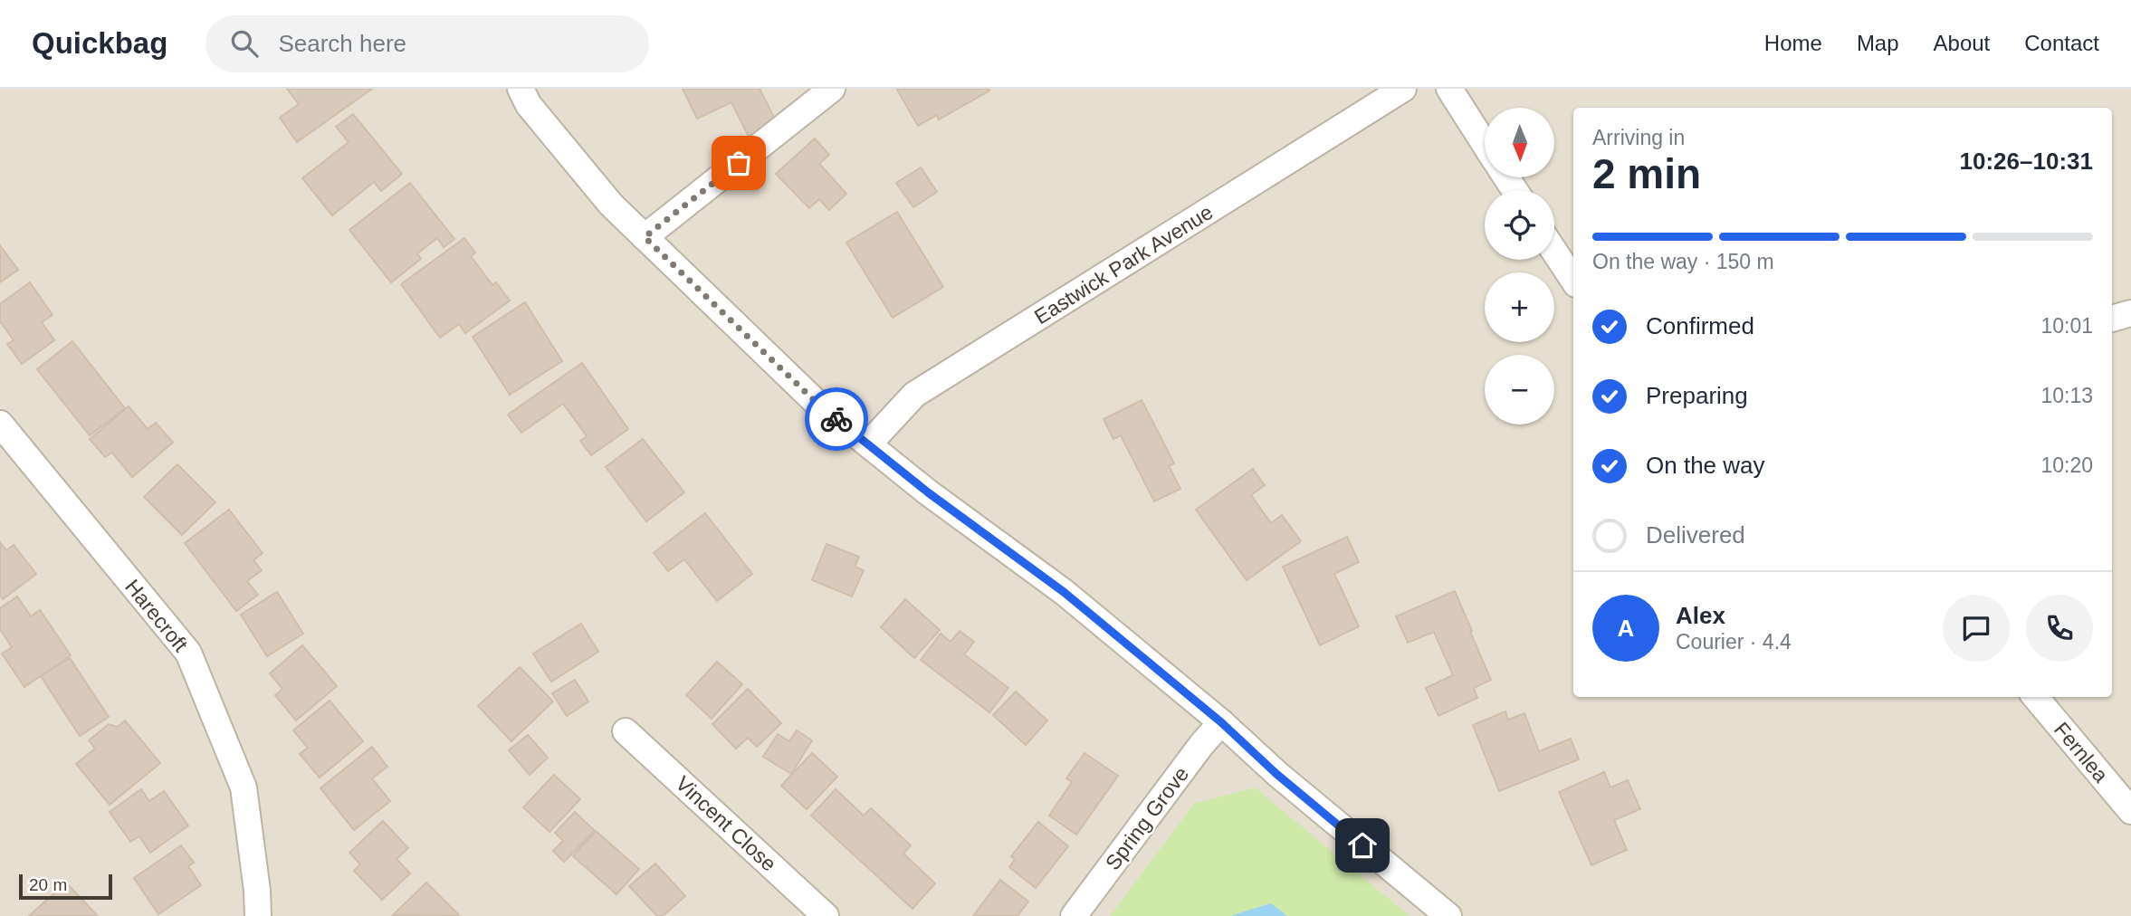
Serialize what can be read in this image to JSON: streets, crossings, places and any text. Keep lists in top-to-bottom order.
{
  "streets": {
    "street": [
      "Eastwick Park Avenue",
      "Harecroft",
      "Fernlea",
      "Spring Grove",
      "Vincent Close"
    ]
  },
  "scale_bar": "20 m",
  "north": "bottom",
  "page": {
    "header": "Quickbag",
    "search": "Search here",
    "nav": [
      "Home",
      "Map",
      "About",
      "Contact"
    ],
    "map_buttons": ["+", "−"],
    "heading": ["2 min", "Arriving in", "10:26–10:31"],
    "panel": ["Alex", "Courier · 4.4"],
    "bar": "On the way · 150 m",
    "list": [
      ["Confirmed", "10:01"],
      ["Preparing", "10:13"],
      ["On the way", "10:20"],
      "Delivered"
    ],
    "round": "A",
    "scale": "20 m"
  }
}
